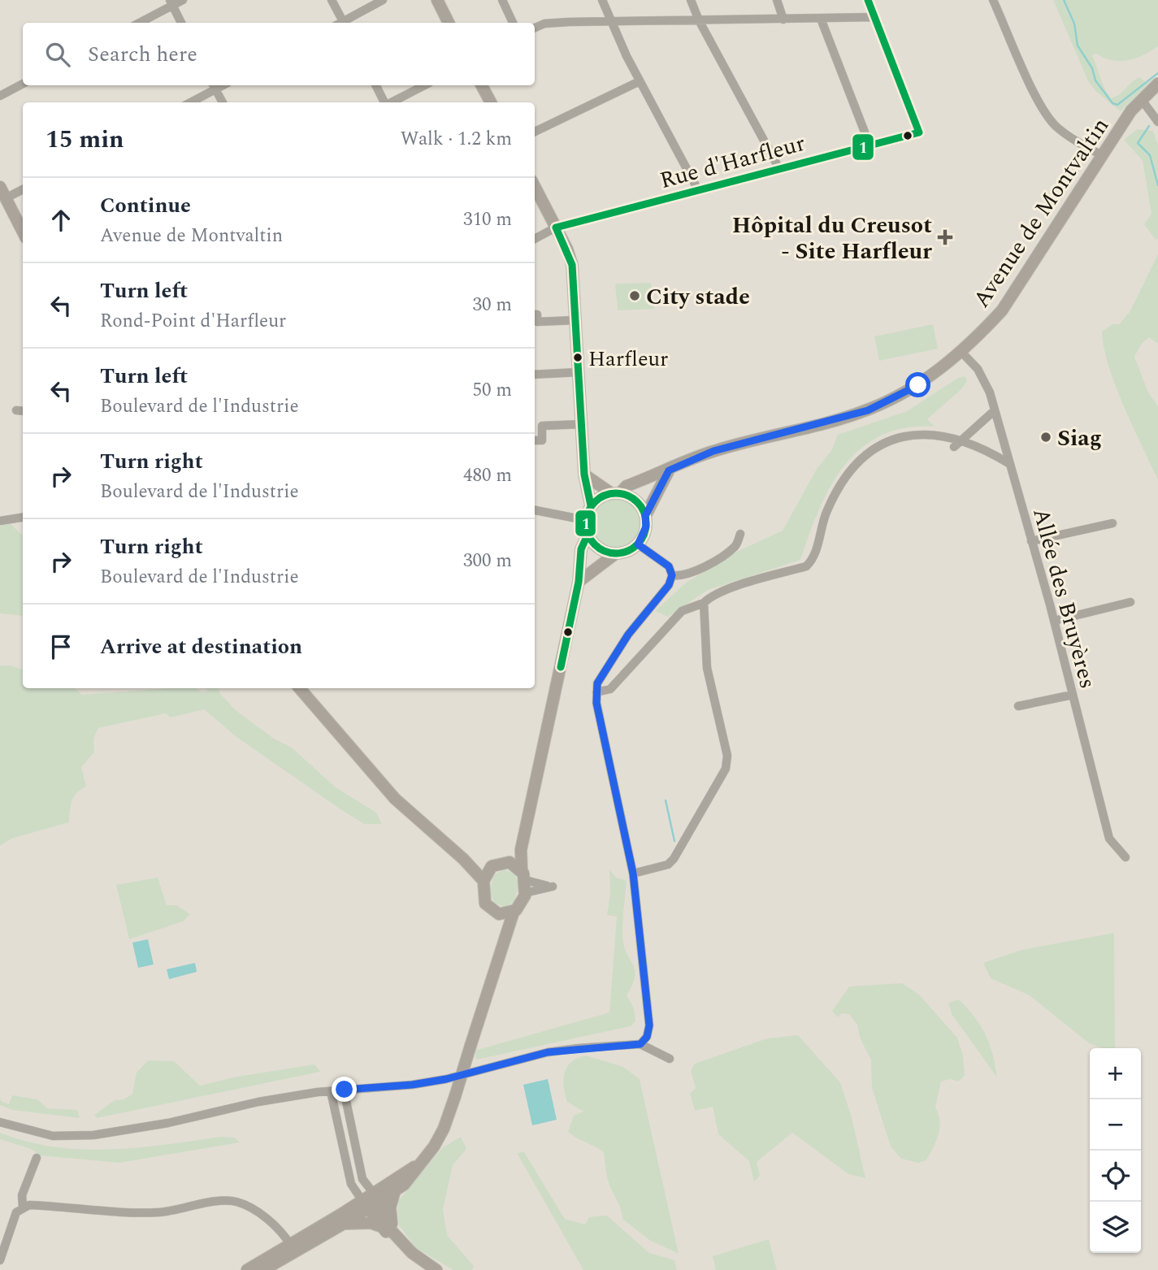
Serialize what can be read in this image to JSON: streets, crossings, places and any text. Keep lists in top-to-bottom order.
{
  "streets": {
    "street": ["Rue d'Harfleur", "Avenue de Montvaltin", "Allée des Bruyères"]
  },
  "crossings": [
    ["Avenue de Montvaltin", "Allée des Bruyères"]
  ],
  "places": {
    "health": ["Hôpital du Creusot - Site Harfleur"],
    "other": ["City stade", "Harfleur", "Siag"]
  },
  "lines": ["transit line 1"],
  "page": {
    "search": "Search here",
    "heading": ["15 min", "Walk · 1.2 km"],
    "list": [
      ["Continue", "Avenue de Montvaltin", "310 m"],
      ["Turn left", "Rond-Point d'Harfleur", "30 m"],
      ["Turn left", "Boulevard de l'Industrie", "50 m"],
      ["Turn right", "Boulevard de l'Industrie", "480 m"],
      ["Turn right", "Boulevard de l'Industrie", "300 m"],
      "Arrive at destination"
    ],
    "map_buttons": ["+", "−"]
  }
}
